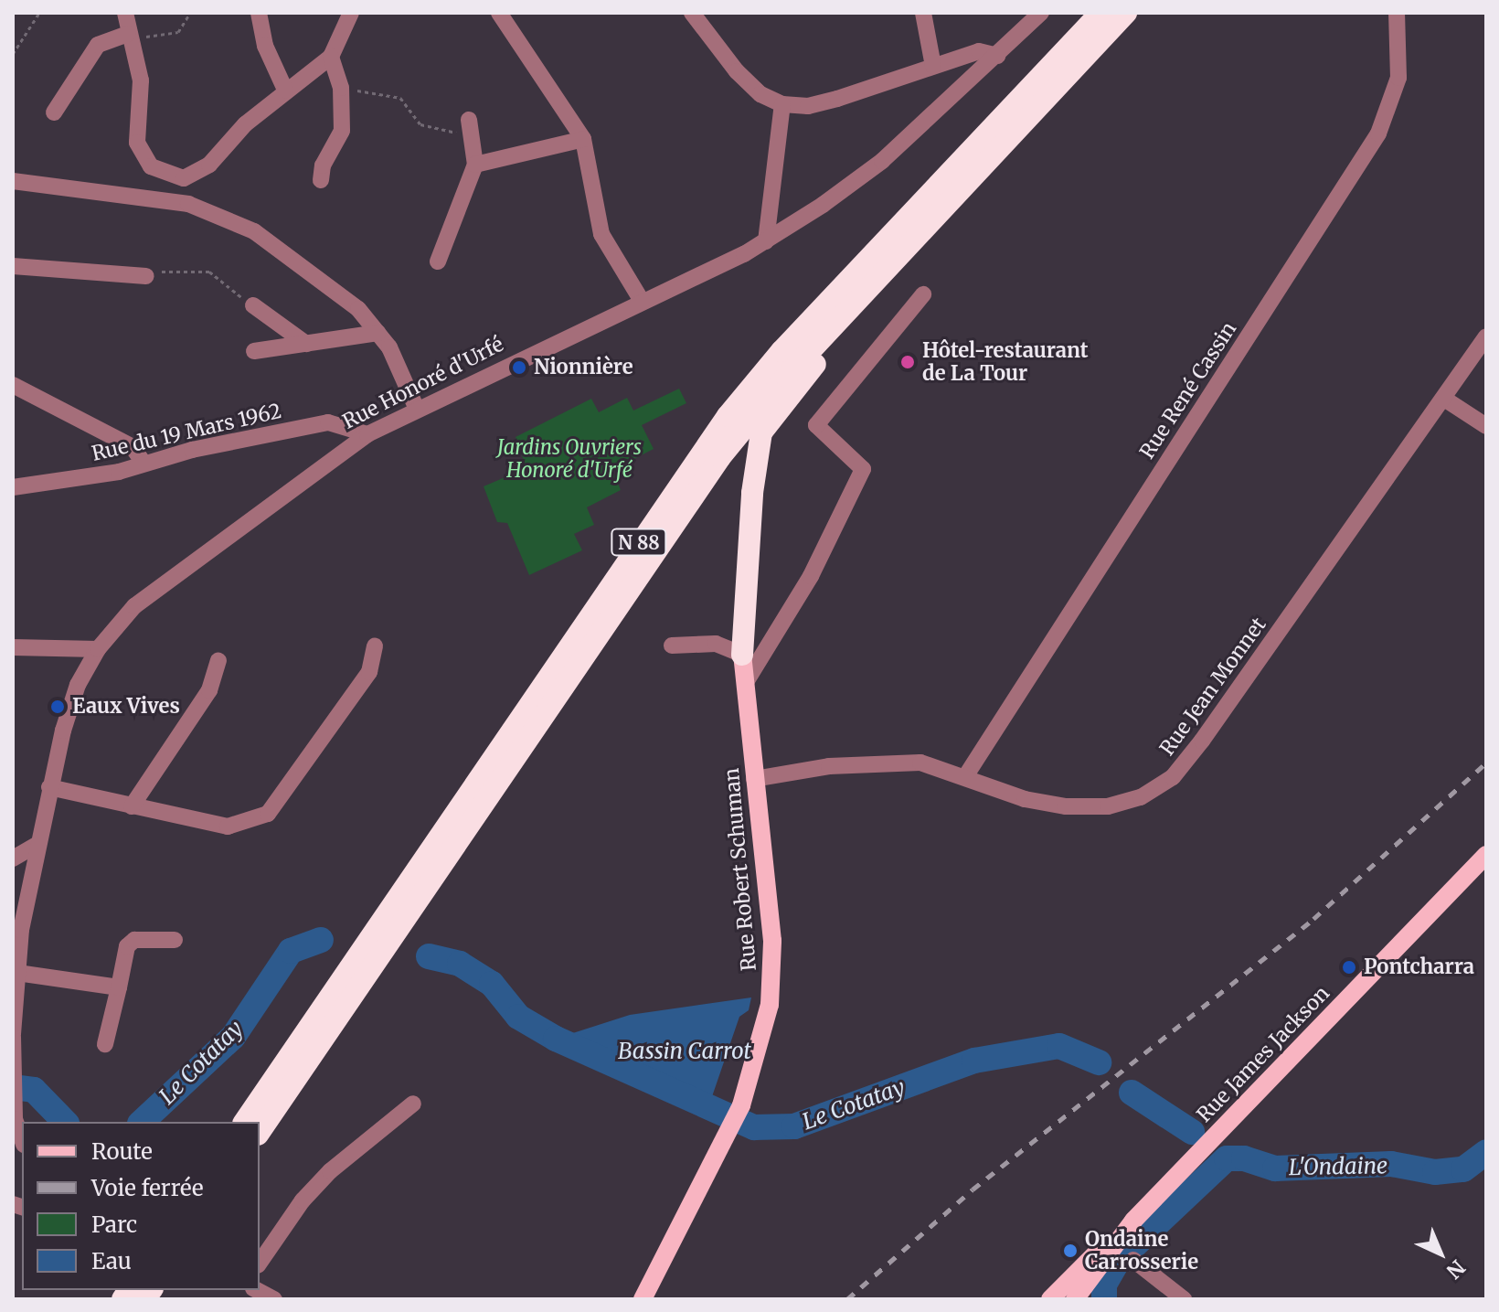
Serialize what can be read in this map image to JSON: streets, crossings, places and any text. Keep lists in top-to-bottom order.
{
  "streets": {
    "highway": ["N 88"],
    "main road": ["Rue Robert Schuman", "Rue James Jackson"],
    "street": [
      "Rue Honoré d'Urfé",
      "Rue René Cassin",
      "Rue du 19 Mars 1962",
      "Rue Jean Monnet"
    ]
  },
  "crossings": [
    ["Rue Honoré d'Urfé", "Rue du 19 Mars 1962"],
    ["Rue René Cassin", "Rue Jean Monnet"],
    ["Rue Jean Monnet", "Rue Robert Schuman"]
  ],
  "water": ["Bassin Carrot", "Le Cotatay", "L'Ondaine"],
  "parks": ["Jardins Ouvriers Honoré d'Urfé"],
  "places": [
    "Hôtel-restaurant de La Tour",
    "Nionnière",
    "Eaux Vives",
    "Pontcharra",
    "Ondaine Carrosserie"
  ],
  "legend": [
    "Route",
    "Voie ferrée",
    "Parc",
    "Eau"
  ],
  "north": "bottom right"
}
